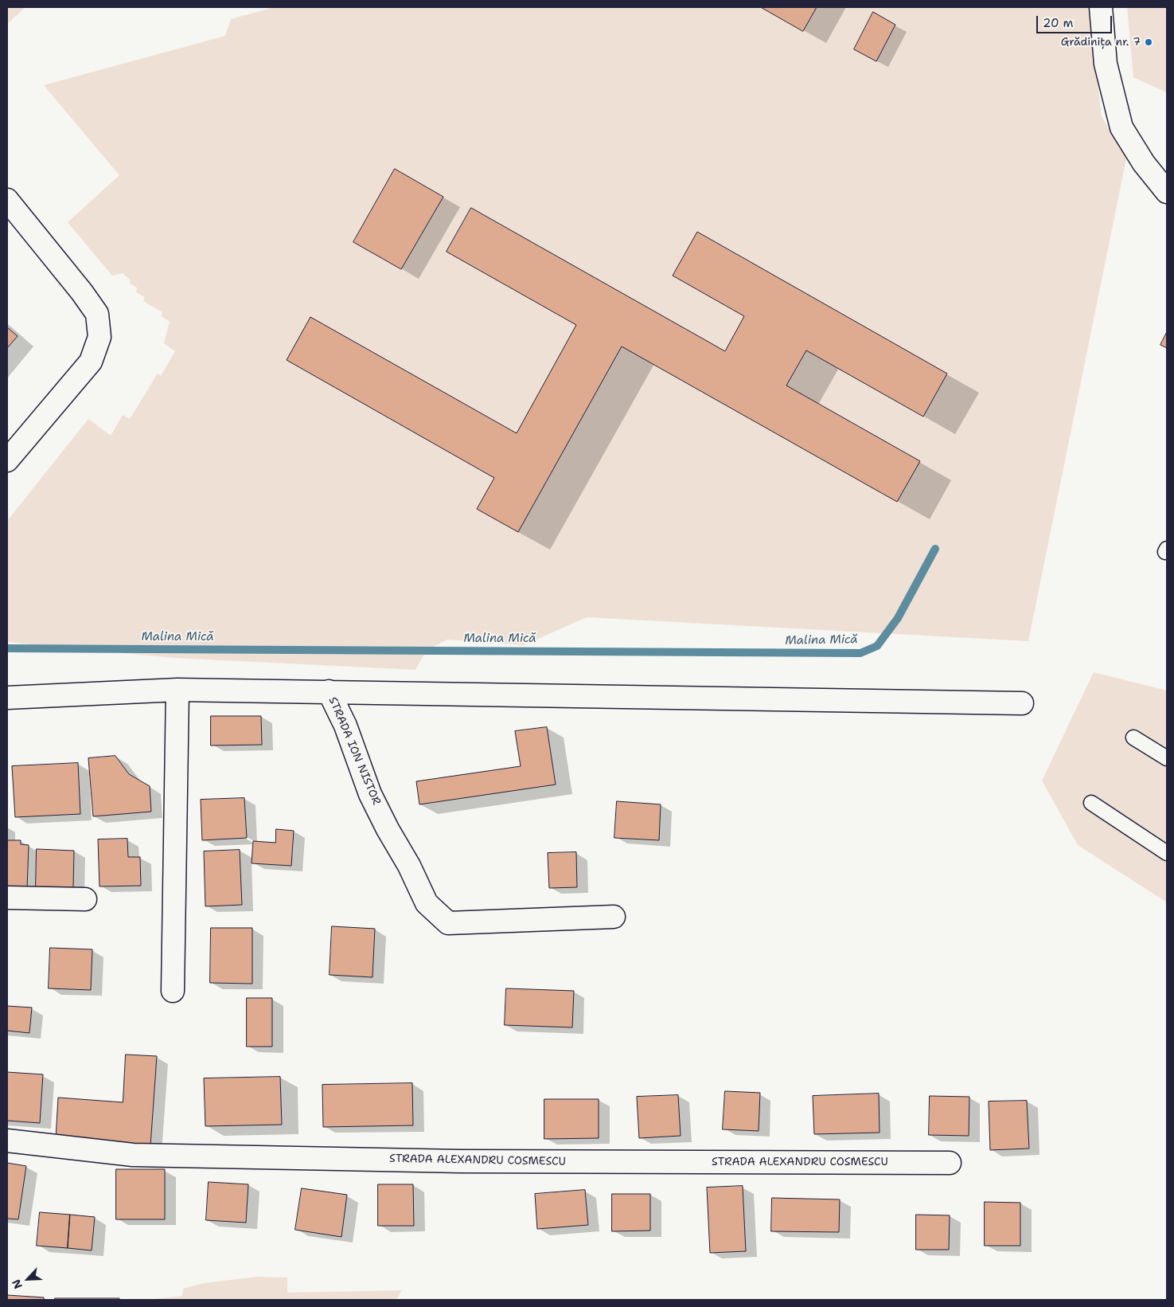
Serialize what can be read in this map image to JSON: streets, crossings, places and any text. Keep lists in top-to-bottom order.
{
  "streets": {
    "street": ["STRADA ION NISTOR", "STRADA ALEXANDRU COSMESCU"]
  },
  "water": ["Malina Mică"],
  "places": ["Grădinița nr. 7"],
  "scale_bar": "20 m",
  "north": "bottom left"
}
